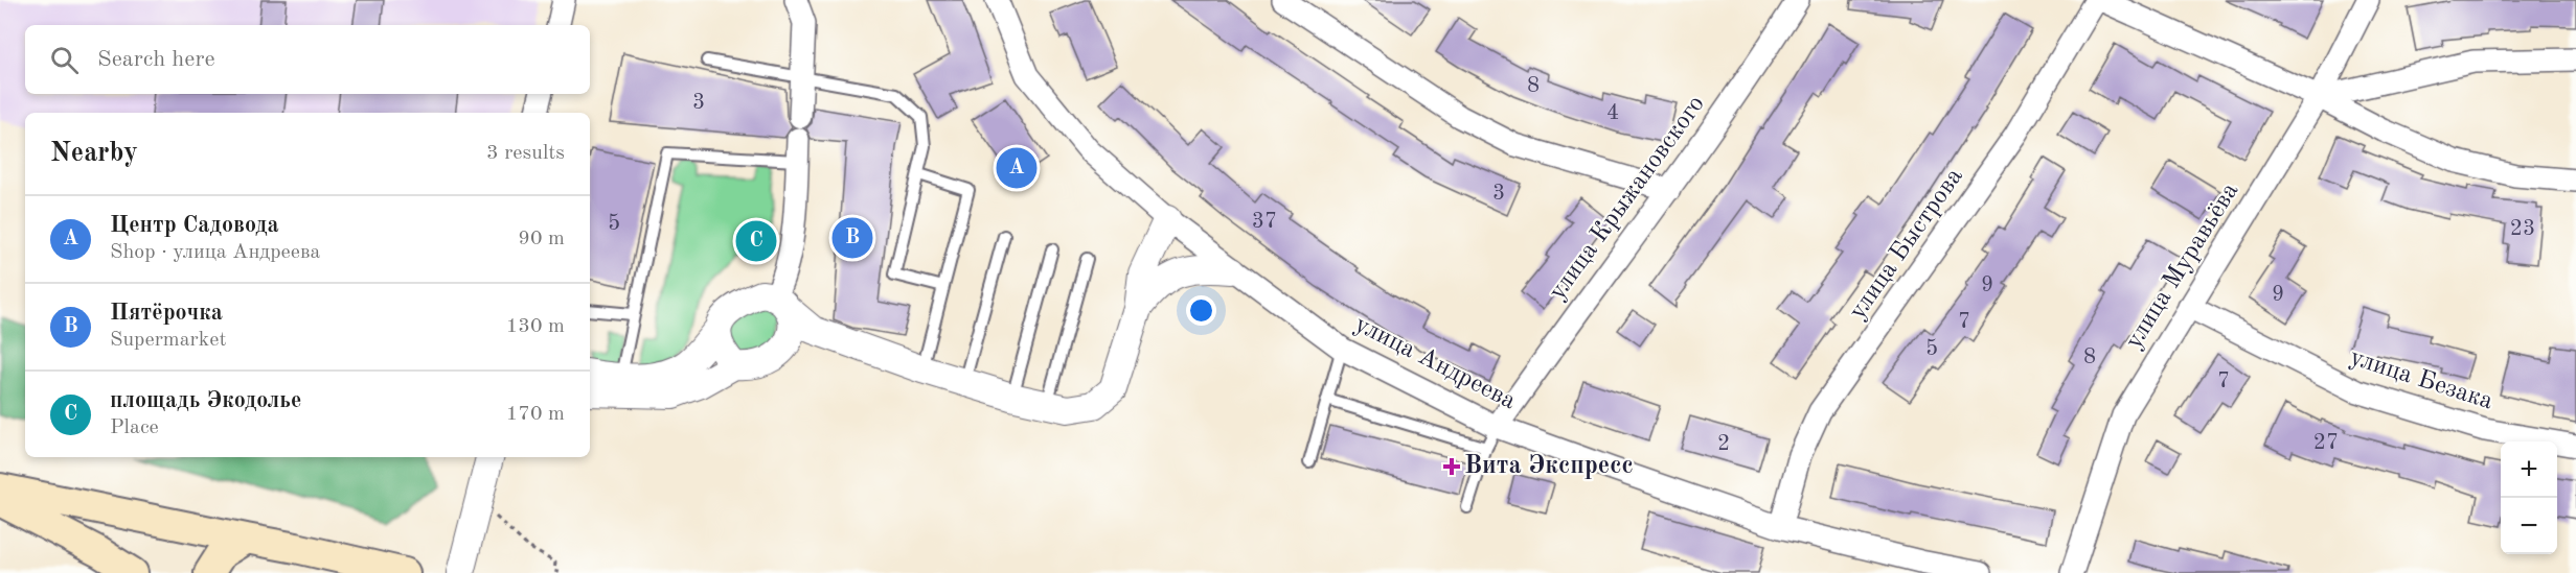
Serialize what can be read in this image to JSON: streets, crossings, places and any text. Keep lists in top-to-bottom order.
{
  "streets": {
    "street": [
      "улица Крыжановского",
      "улица Быстрова",
      "улица Муравьёва",
      "улица Андреева",
      "улица Безака"
    ]
  },
  "crossings": [
    ["улица Крыжановского", "улица Андреева"],
    ["улица Быстрова", "улица Андреева"],
    ["улица Муравьёва", "улица Безака"]
  ],
  "places": {
    "health": ["Вита Экспресс"]
  },
  "house_numbers": [
    "8",
    "3",
    "4",
    "3",
    "37",
    "5",
    "23",
    "9",
    "9",
    "7",
    "5",
    "8",
    "7",
    "27",
    "2"
  ],
  "page": {
    "search": "Search here",
    "heading": ["Nearby", "3 results"],
    "pins": ["A", "B", "C"],
    "list": [
      {
        "mark": "A",
        "name": "Центр Садовода",
        "note": "Shop · улица Андреева",
        "value": "90 m"
      },
      {
        "mark": "B",
        "name": "Пятёрочка",
        "note": "Supermarket",
        "value": "130 m"
      },
      {
        "mark": "C",
        "name": "площадь Экодолье",
        "note": "Place",
        "value": "170 m"
      }
    ],
    "map_buttons": ["+", "−"]
  }
}
